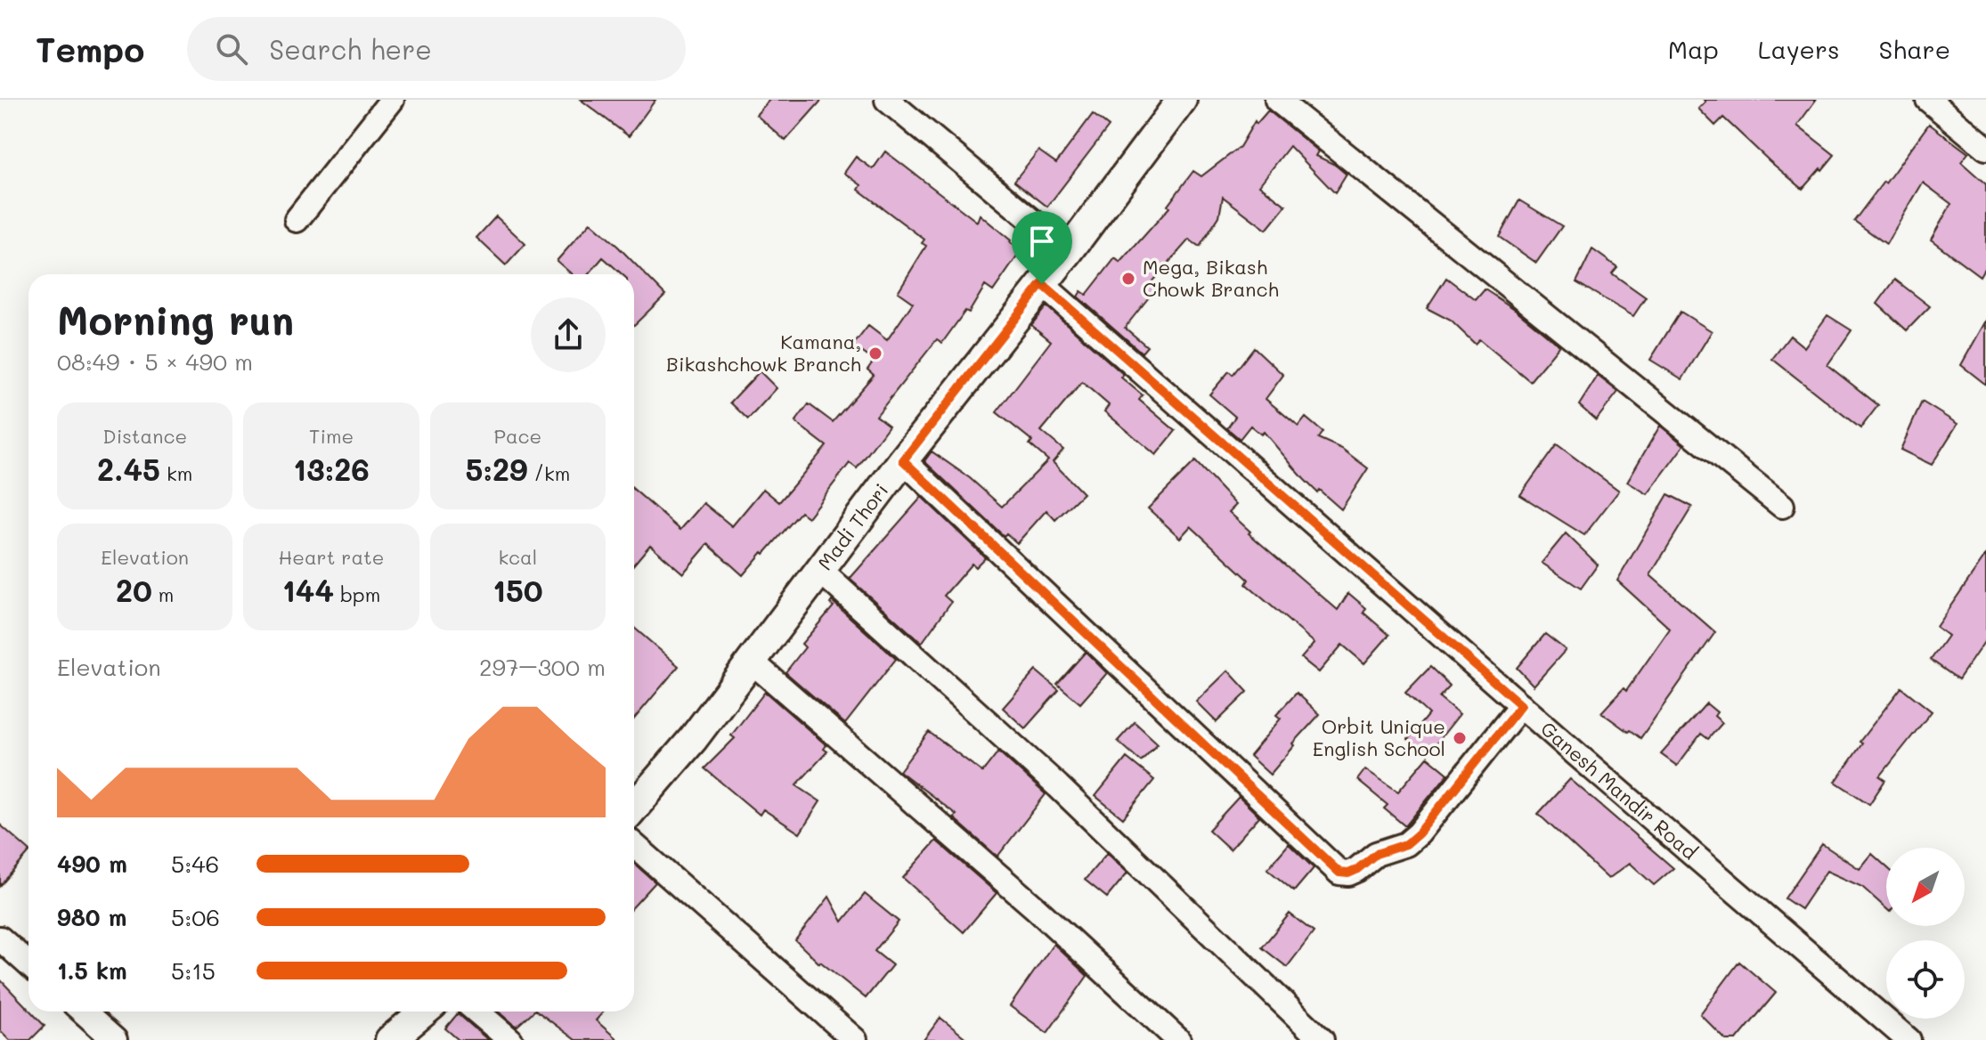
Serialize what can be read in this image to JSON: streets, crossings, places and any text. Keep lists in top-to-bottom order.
{
  "streets": {
    "main road": ["Madi Thori"],
    "street": ["Ganesh Mandir Road"]
  },
  "crossings": [
    ["Madi Thori", "Ganesh Mandir Road"]
  ],
  "places": ["Mega, Bikash Chowk Branch", "Kamana, Bikashchowk Branch", "Orbit Unique English School"],
  "north": "bottom left",
  "page": {
    "header": "Tempo",
    "search": "Search here",
    "nav": ["Map", "Layers", "Share"],
    "heading": ["Morning run", "08:49 · 5 × 490 m"],
    "stats": [
      ["Distance", "2.45 km"],
      ["Time", "13:26"],
      ["Pace", "5:29 /km"],
      ["Elevation", "20 m"],
      ["Heart rate", "144 bpm"],
      ["kcal", "150"]
    ],
    "chart": ["Elevation", "297–300 m"],
    "list": [
      {
        "name": "490 m",
        "note": "5:46"
      },
      {
        "name": "980 m",
        "note": "5:06"
      },
      {
        "name": "1.5 km",
        "note": "5:15"
      }
    ]
  }
}
